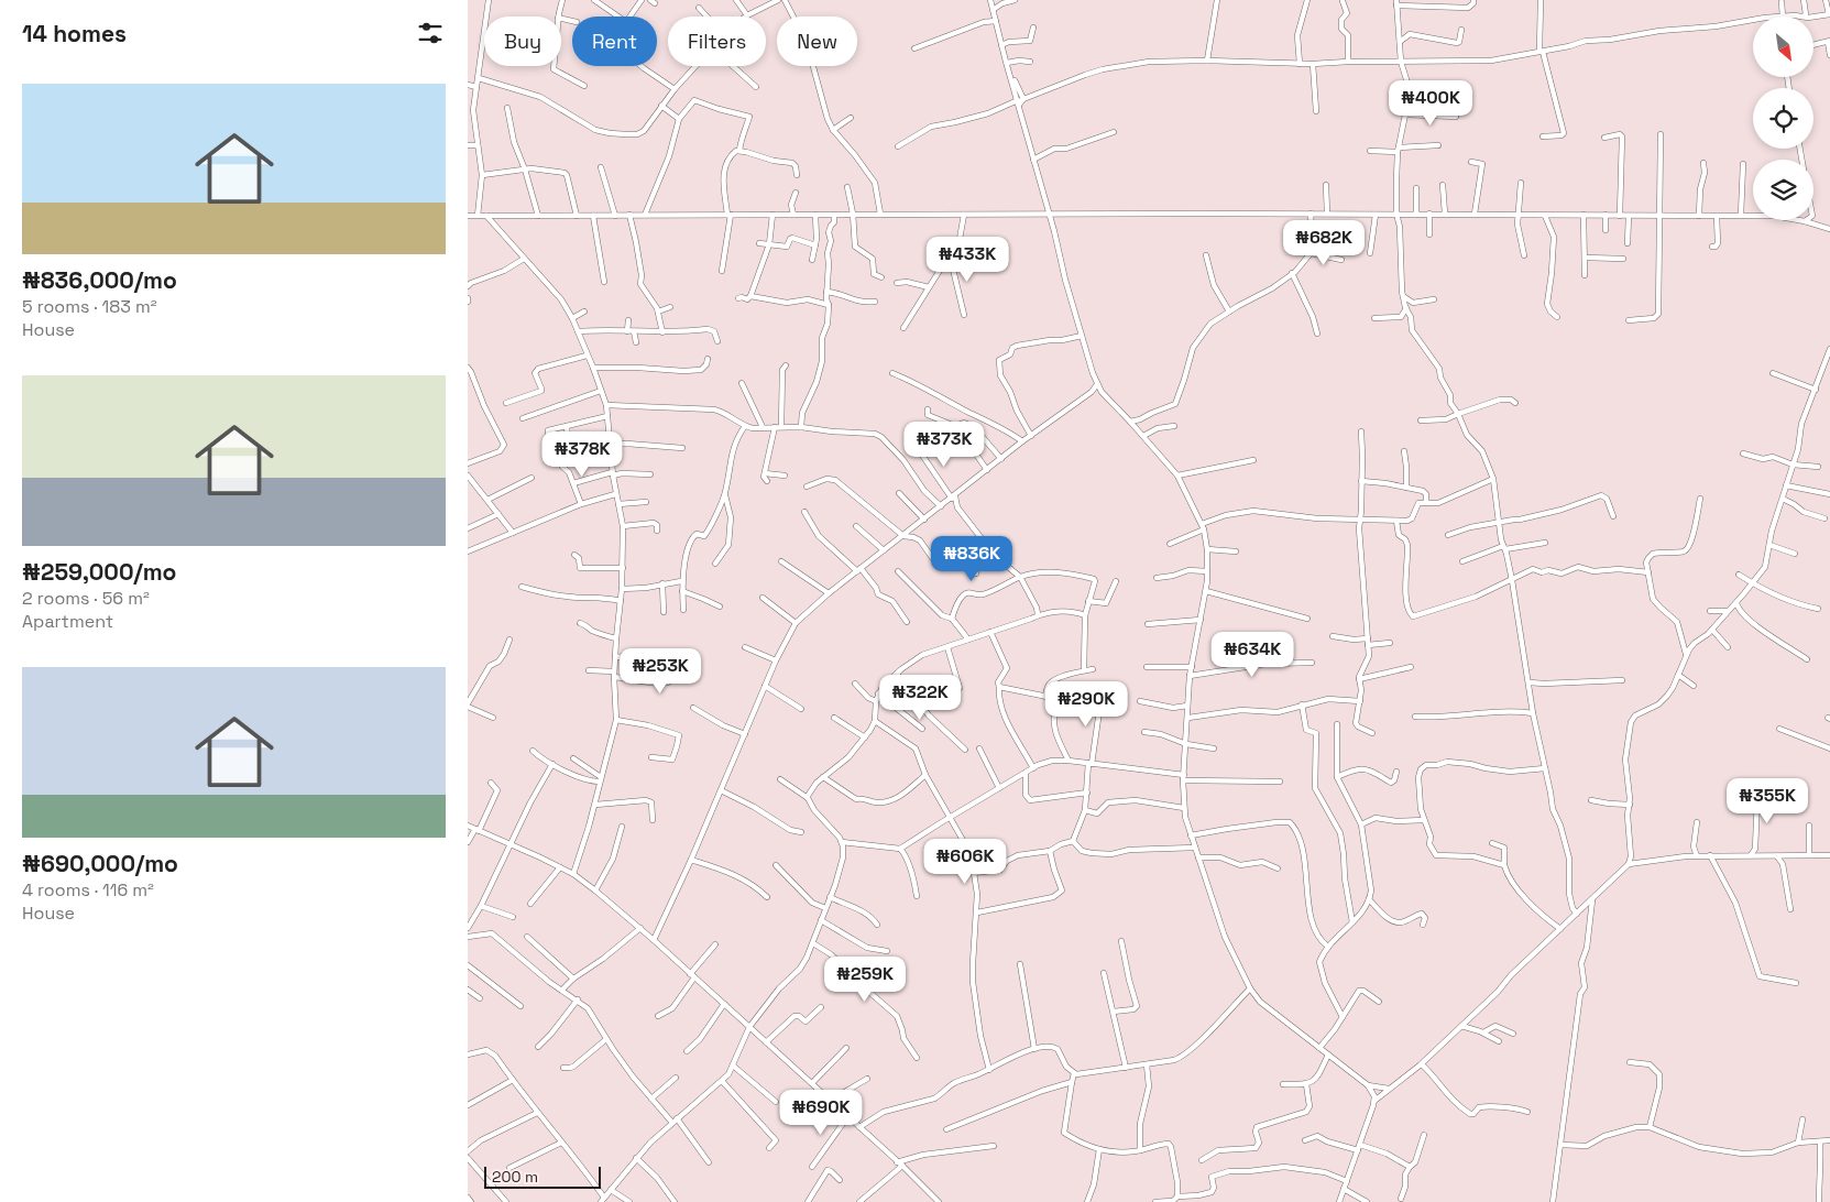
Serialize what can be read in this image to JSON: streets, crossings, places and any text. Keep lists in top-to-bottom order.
{
  "scale_bar": "200 m",
  "north": "bottom right",
  "page": {
    "heading": "14 homes",
    "chip": [
      "Buy",
      "Rent",
      "Filters",
      "New"
    ],
    "list": [
      {
        "name": "₦836,000/mo",
        "note": "5 rooms · 183 m² · House"
      },
      {
        "name": "₦259,000/mo",
        "note": "2 rooms · 56 m² · Apartment"
      },
      {
        "name": "₦690,000/mo",
        "note": "4 rooms · 116 m² · House"
      }
    ],
    "price": [
      "₦400K",
      "₦682K",
      "₦433K",
      "₦373K",
      "₦378K",
      "₦836K",
      "₦634K",
      "₦253K",
      "₦322K",
      "₦290K",
      "₦355K",
      "₦606K",
      "₦259K",
      "₦690K"
    ],
    "scale": "200 m"
  }
}
